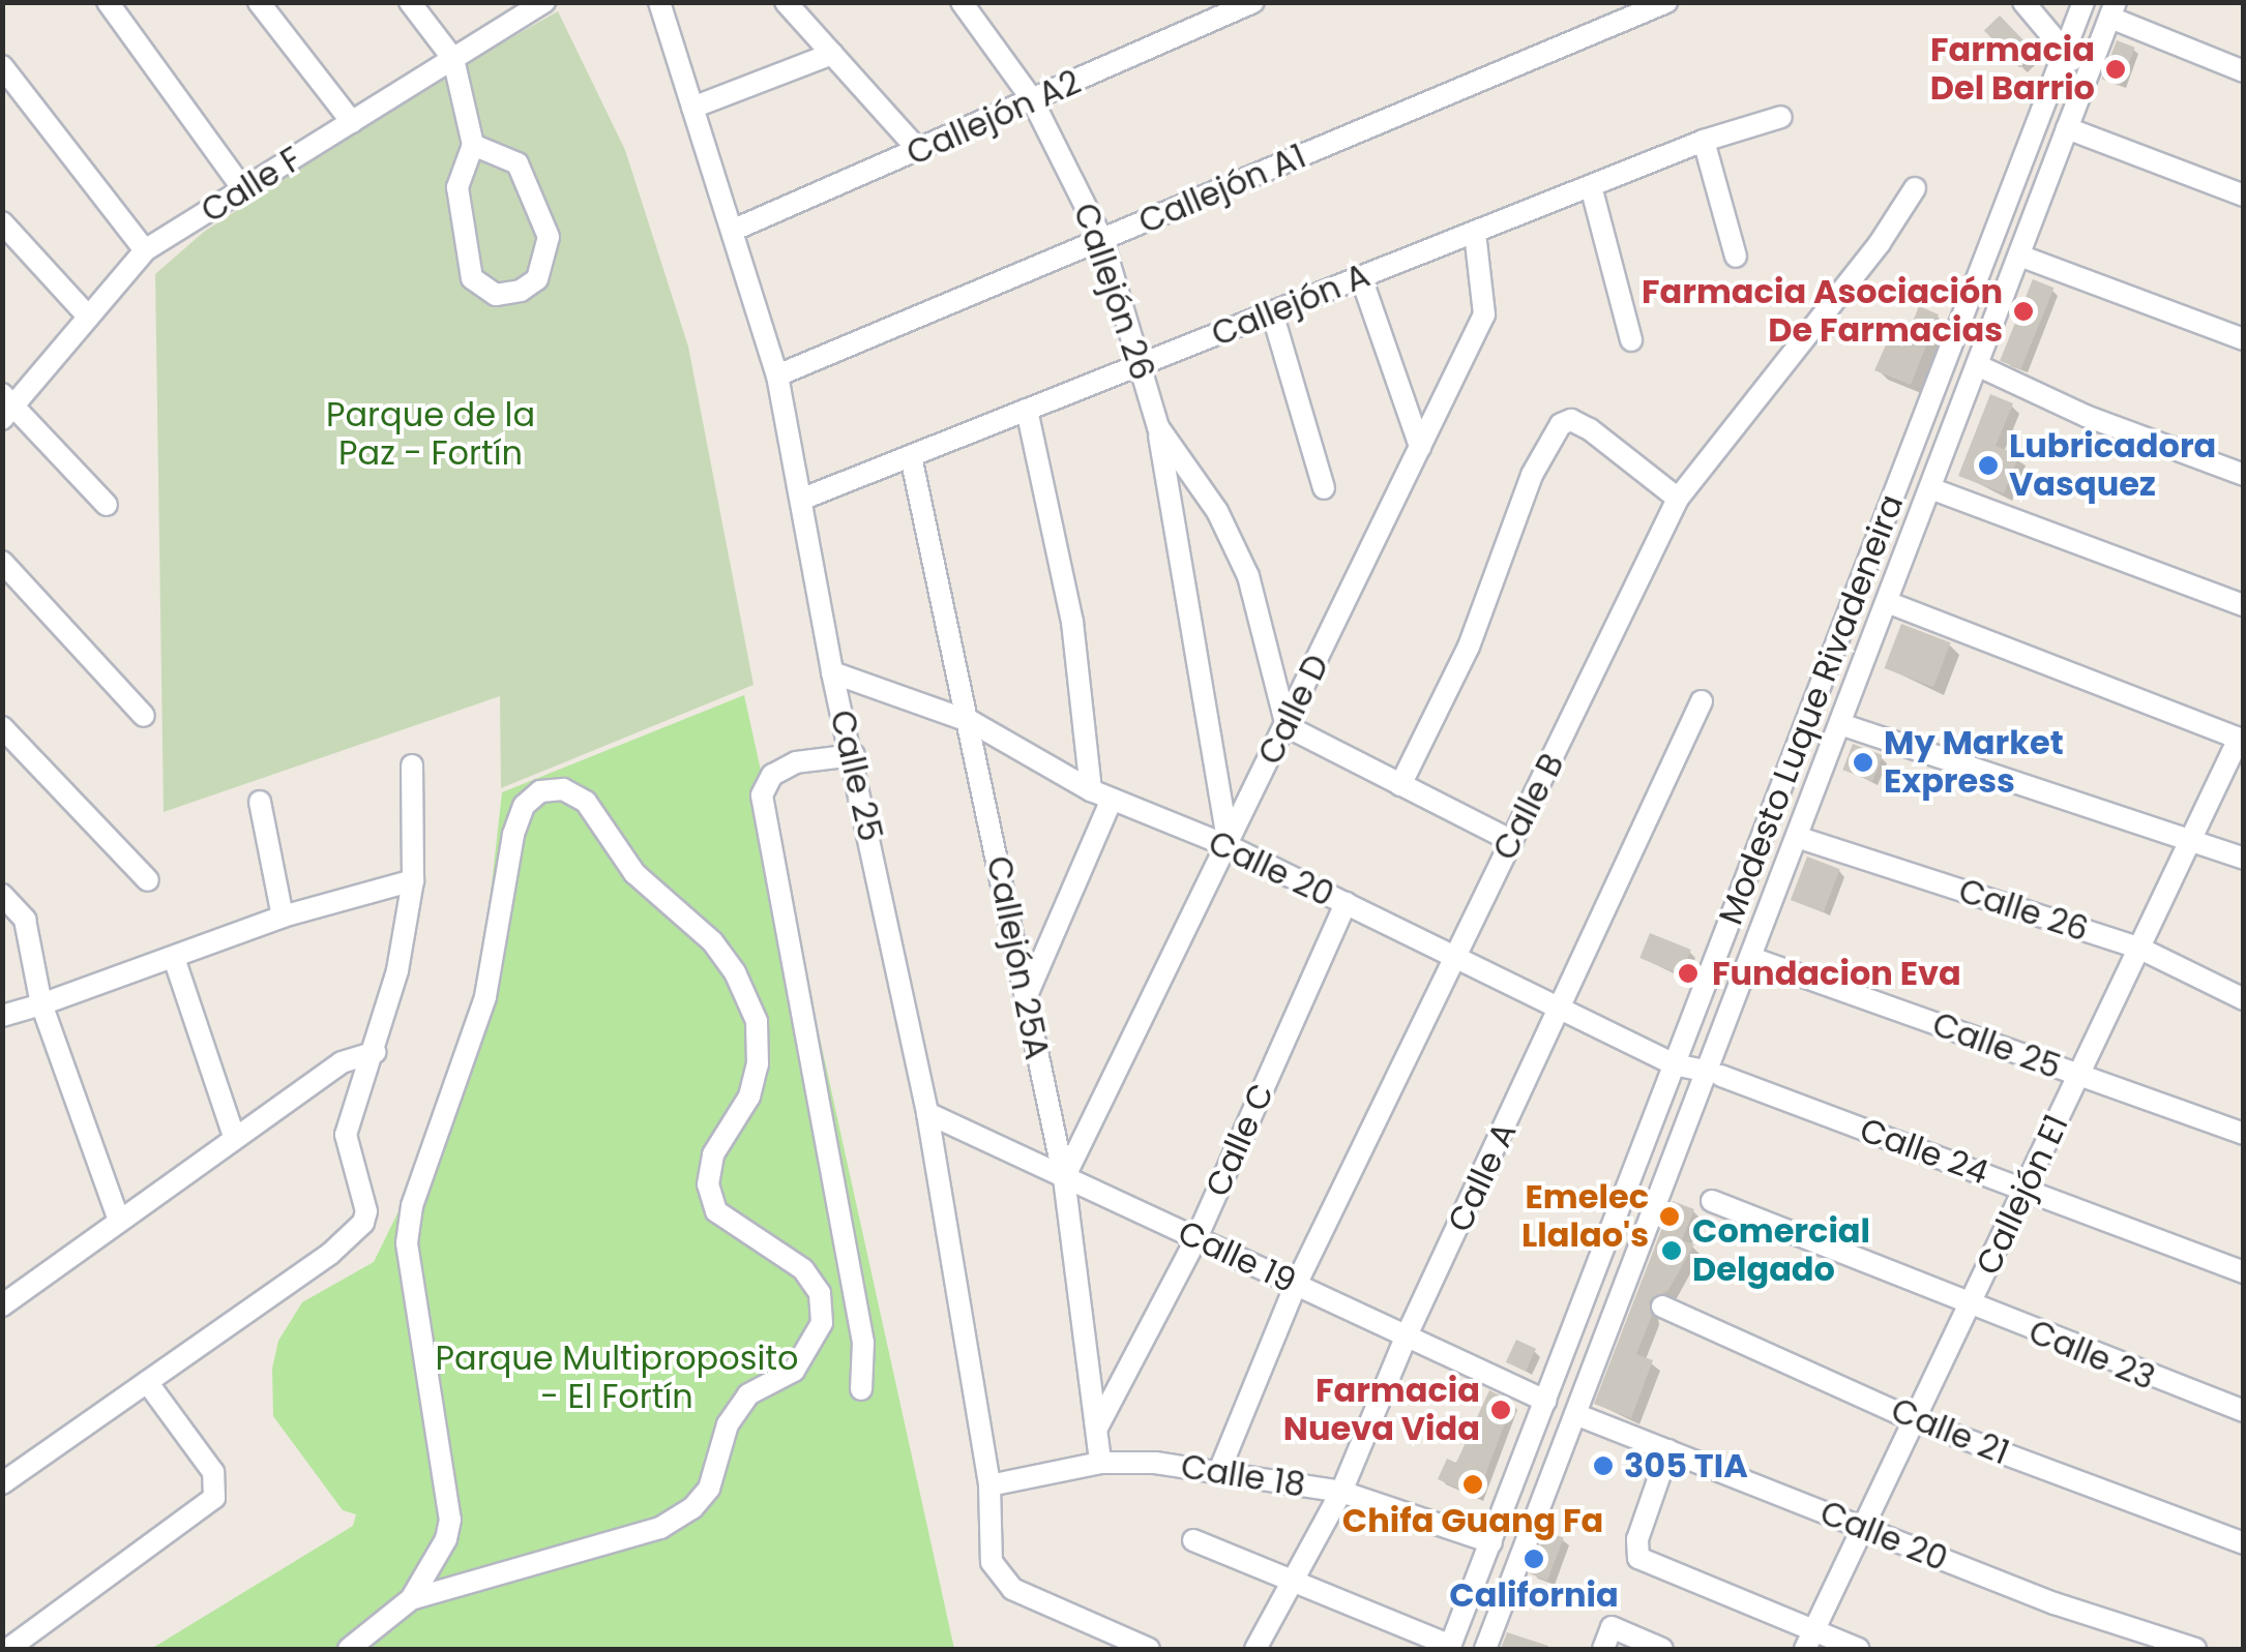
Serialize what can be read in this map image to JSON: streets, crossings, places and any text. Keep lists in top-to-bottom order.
{
  "streets": {
    "street": [
      "Callejón A2",
      "Calle F",
      "Callejón A1",
      "Callejón 26",
      "Callejón A",
      "Calle D",
      "Modesto Luque Rivadeneira",
      "Calle 25",
      "Calle B",
      "Calle 20",
      "Calle 26",
      "Callejón 25A",
      "Calle C",
      "Calle 24",
      "Calle A",
      "Callejón E1",
      "Calle 19",
      "Calle 23",
      "Calle 21",
      "Calle 18"
    ]
  },
  "crossings": [
    ["Callejón A2", "Callejón 26"],
    ["Callejón A2", "Calle 25"],
    ["Callejón A1", "Callejón 26"],
    ["Callejón A1", "Calle 25"],
    ["Callejón 26", "Callejón A"],
    ["Callejón 26", "Calle D"],
    ["Callejón 26", "Calle 20"],
    ["Callejón A", "Calle D"],
    ["Callejón A", "Calle 25"],
    ["Callejón A", "Callejón 25A"],
    ["Calle D", "Calle 20"],
    ["Calle D", "Callejón 25A"],
    ["Calle D", "Calle 19"],
    ["Modesto Luque Rivadeneira", "Calle 25"],
    ["Modesto Luque Rivadeneira", "Calle 20"],
    ["Modesto Luque Rivadeneira", "Calle 26"],
    ["Modesto Luque Rivadeneira", "Calle 24"],
    ["Modesto Luque Rivadeneira", "Calle 19"],
    ["Modesto Luque Rivadeneira", "Calle 18"],
    ["Calle 25", "Calle 20"],
    ["Calle 25", "Callejón E1"],
    ["Calle 25", "Calle 19"],
    ["Calle 25", "Calle 18"],
    ["Calle B", "Calle 20"],
    ["Calle B", "Calle 19"],
    ["Calle B", "Calle 18"],
    ["Calle 20", "Callejón 25A"],
    ["Calle 20", "Calle C"],
    ["Calle 20", "Calle 24"],
    ["Calle 20", "Calle A"],
    ["Calle 20", "Callejón E1"],
    ["Calle 26", "Callejón E1"],
    ["Callejón 25A", "Calle C"],
    ["Callejón 25A", "Calle 19"],
    ["Callejón 25A", "Calle 18"],
    ["Calle C", "Calle 19"],
    ["Calle 24", "Callejón E1"],
    ["Calle A", "Calle 19"],
    ["Calle A", "Calle 18"],
    ["Callejón E1", "Calle 23"],
    ["Callejón E1", "Calle 21"]
  ],
  "parks": ["Parque de la Paz - Fortín", "Parque Multiproposito - El Fortín"],
  "places": [
    "Farmacia Del Barrio",
    "Farmacia Asociación De Farmacias",
    "Lubricadora Vasquez",
    "My Market Express",
    "Fundacion Eva",
    "Emelec Llalao's",
    "Comercial Delgado",
    "Farmacia Nueva Vida",
    "305 TIA",
    "Chifa Guang Fa",
    "California"
  ]
}
